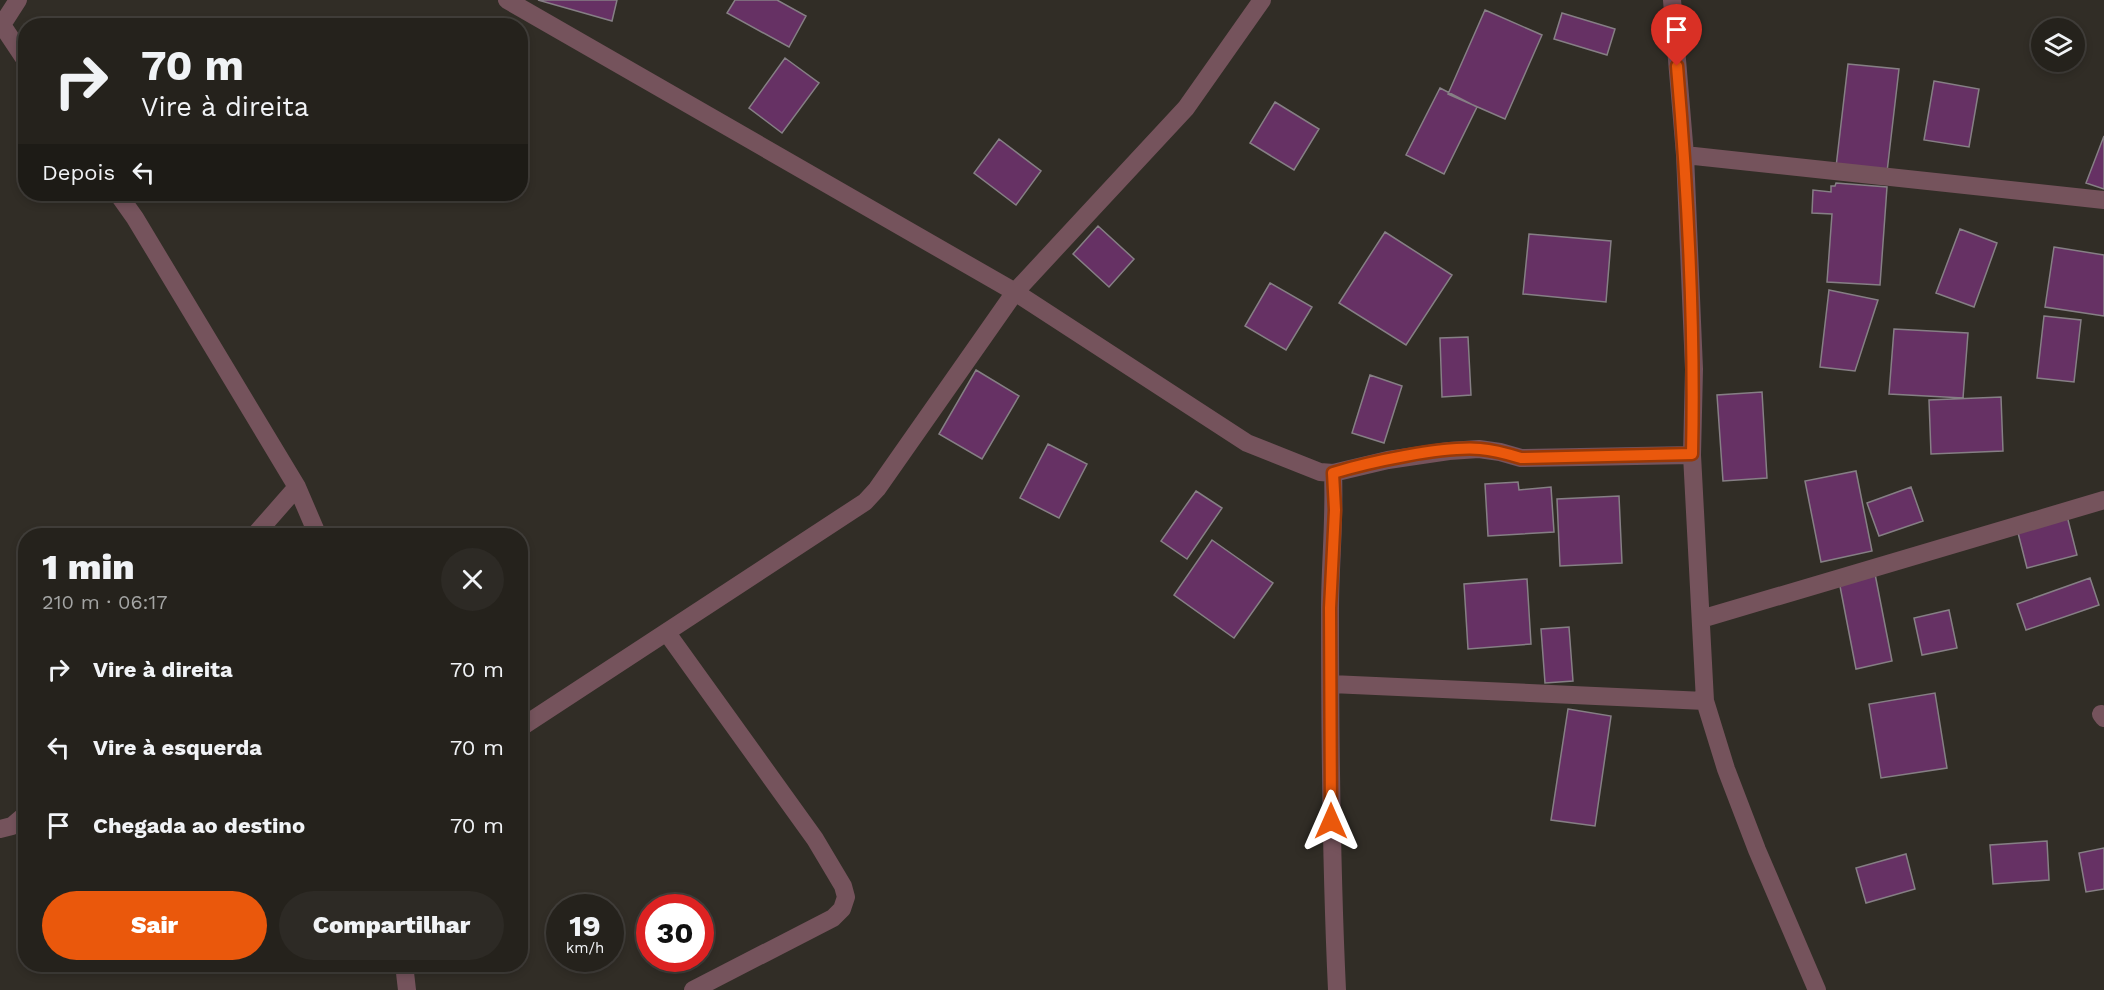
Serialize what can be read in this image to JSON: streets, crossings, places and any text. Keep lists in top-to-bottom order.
{
  "page": {
    "turn": ["70 m", "Vire à direita"],
    "then": "Depois",
    "heading": ["1 min", "210 m · 06:17"],
    "list": [
      {
        "name": "Vire à direita",
        "value": "70 m"
      },
      {
        "name": "Vire à esquerda",
        "value": "70 m"
      },
      {
        "name": "Chegada ao destino",
        "value": "70 m"
      }
    ],
    "buttons": ["Sair", "Compartilhar"],
    "speed": "19 km/h",
    "limit": "30"
  }
}
